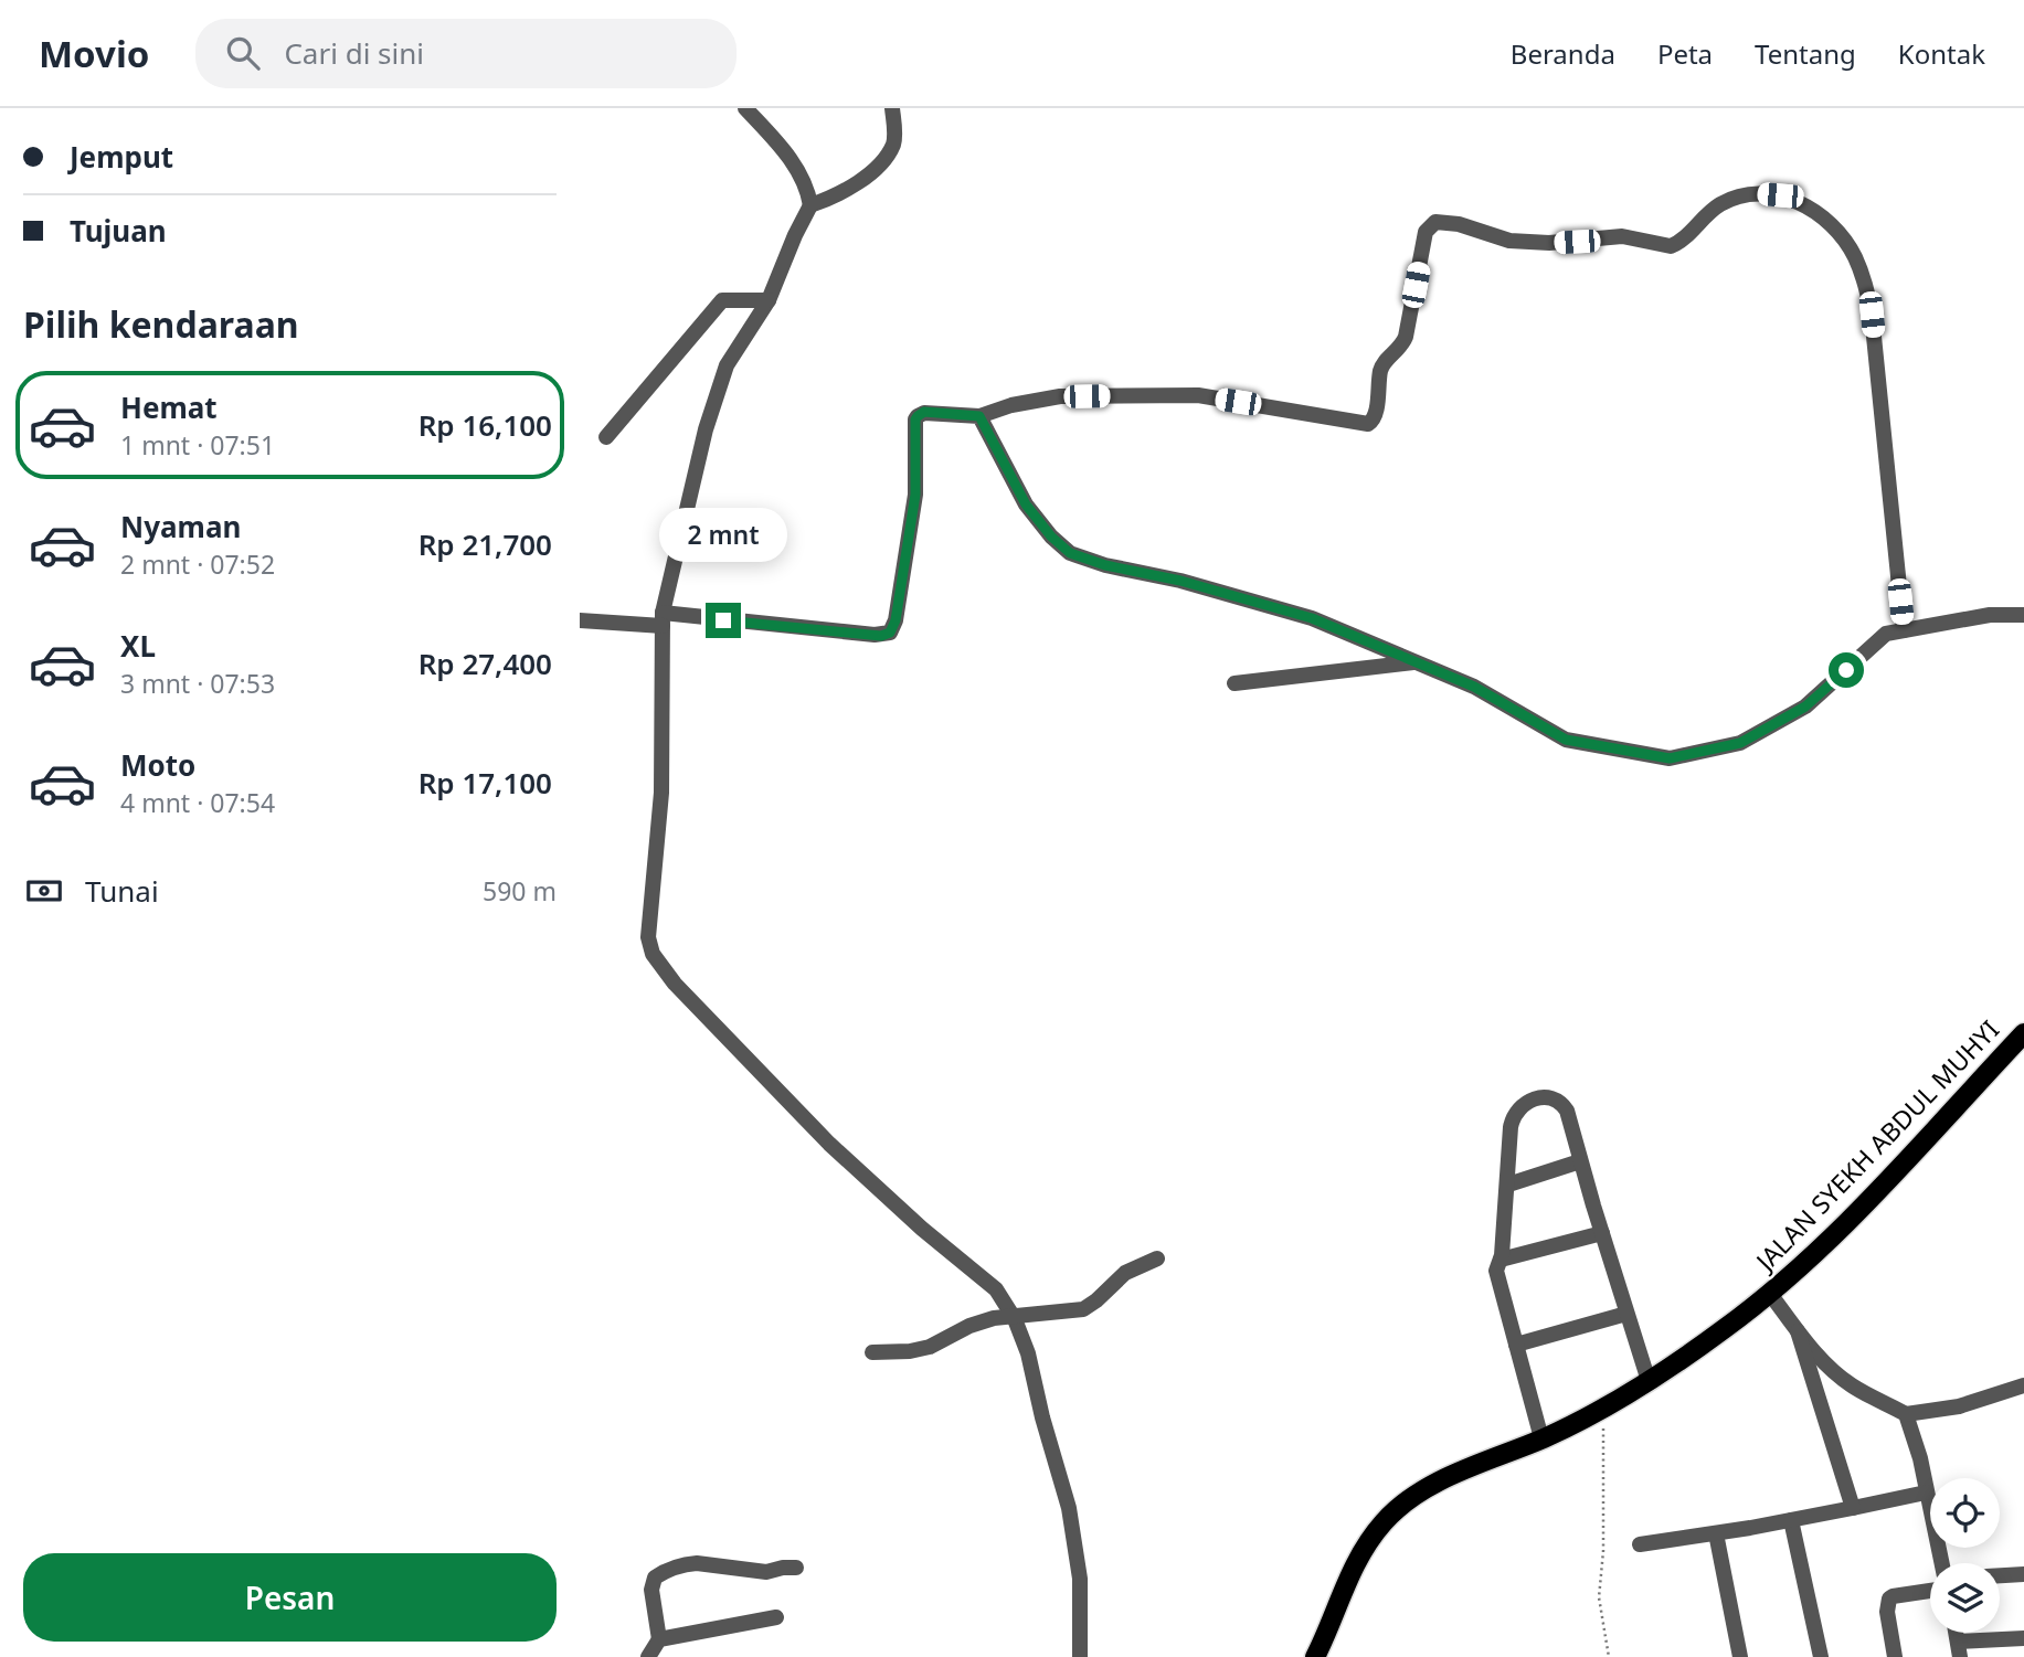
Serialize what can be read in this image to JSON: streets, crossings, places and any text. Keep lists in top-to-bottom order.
{
  "streets": {
    "main road": ["JALAN SYEKH ABDUL MUHYI"]
  },
  "page": {
    "header": "Movio",
    "search": "Cari di sini",
    "nav": [
      "Beranda",
      "Peta",
      "Tentang",
      "Kontak"
    ],
    "banner": ["Jemput", "Tujuan"],
    "heading": "Pilih kendaraan",
    "list": [
      {
        "name": "Hemat",
        "note": "1 mnt · 07:51",
        "value": "Rp 16,100"
      },
      {
        "name": "Nyaman",
        "note": "2 mnt · 07:52",
        "value": "Rp 21,700"
      },
      {
        "name": "XL",
        "note": "3 mnt · 07:53",
        "value": "Rp 27,400"
      },
      {
        "name": "Moto",
        "note": "4 mnt · 07:54",
        "value": "Rp 17,100"
      }
    ],
    "bubble": "2 mnt",
    "pay": ["Tunai", "590 m"],
    "buttons": "Pesan"
  }
}
